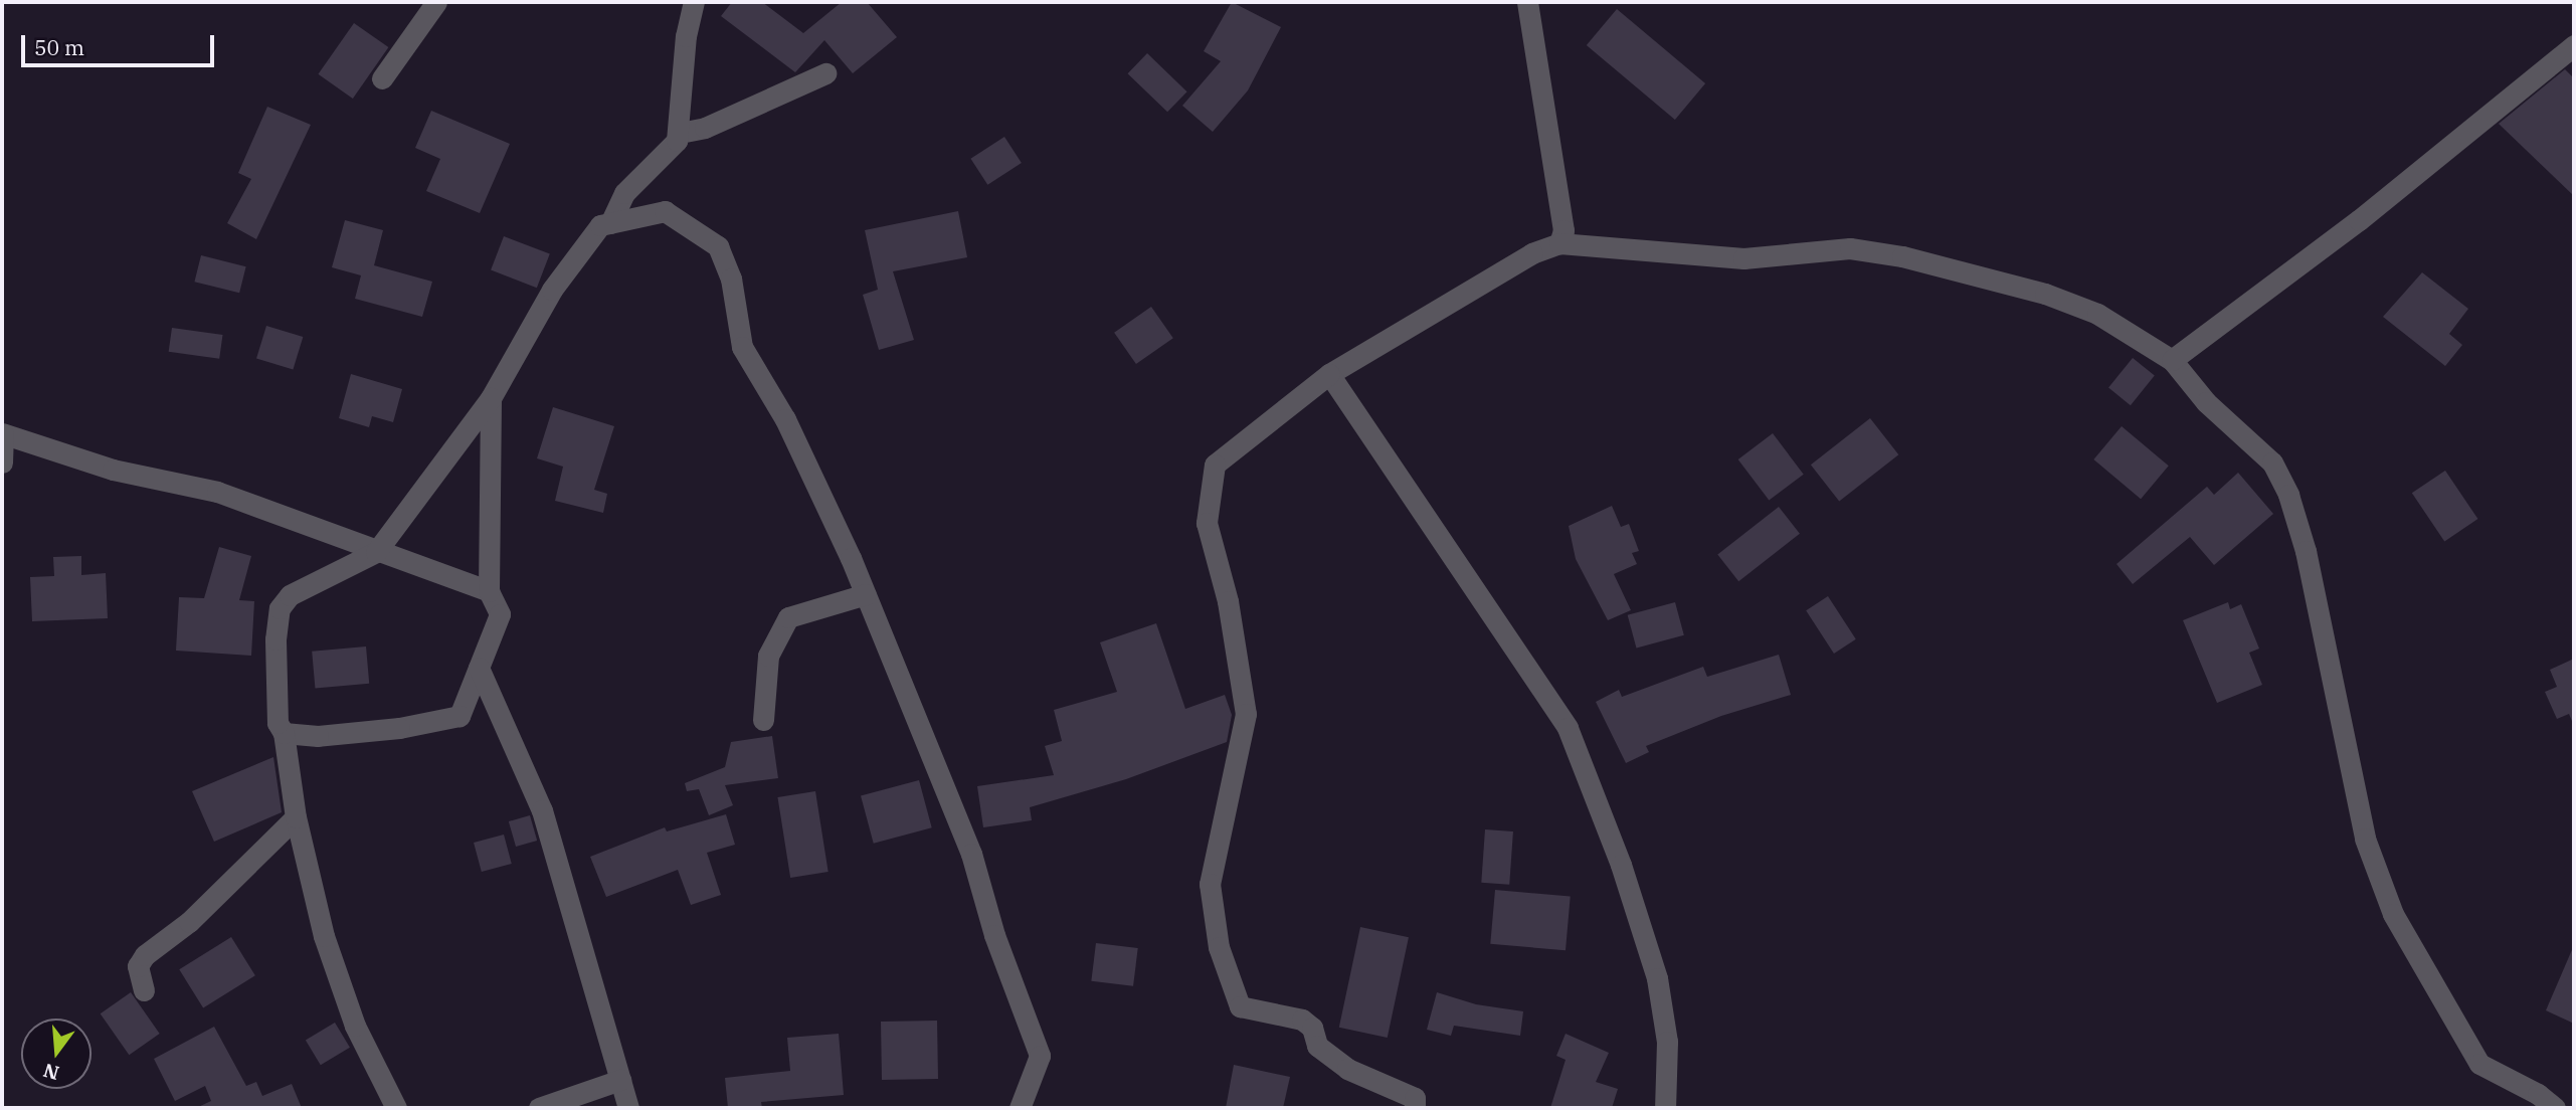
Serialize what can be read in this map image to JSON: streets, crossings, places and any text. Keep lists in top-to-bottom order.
{
  "scale_bar": "50 m",
  "north": "bottom"
}
